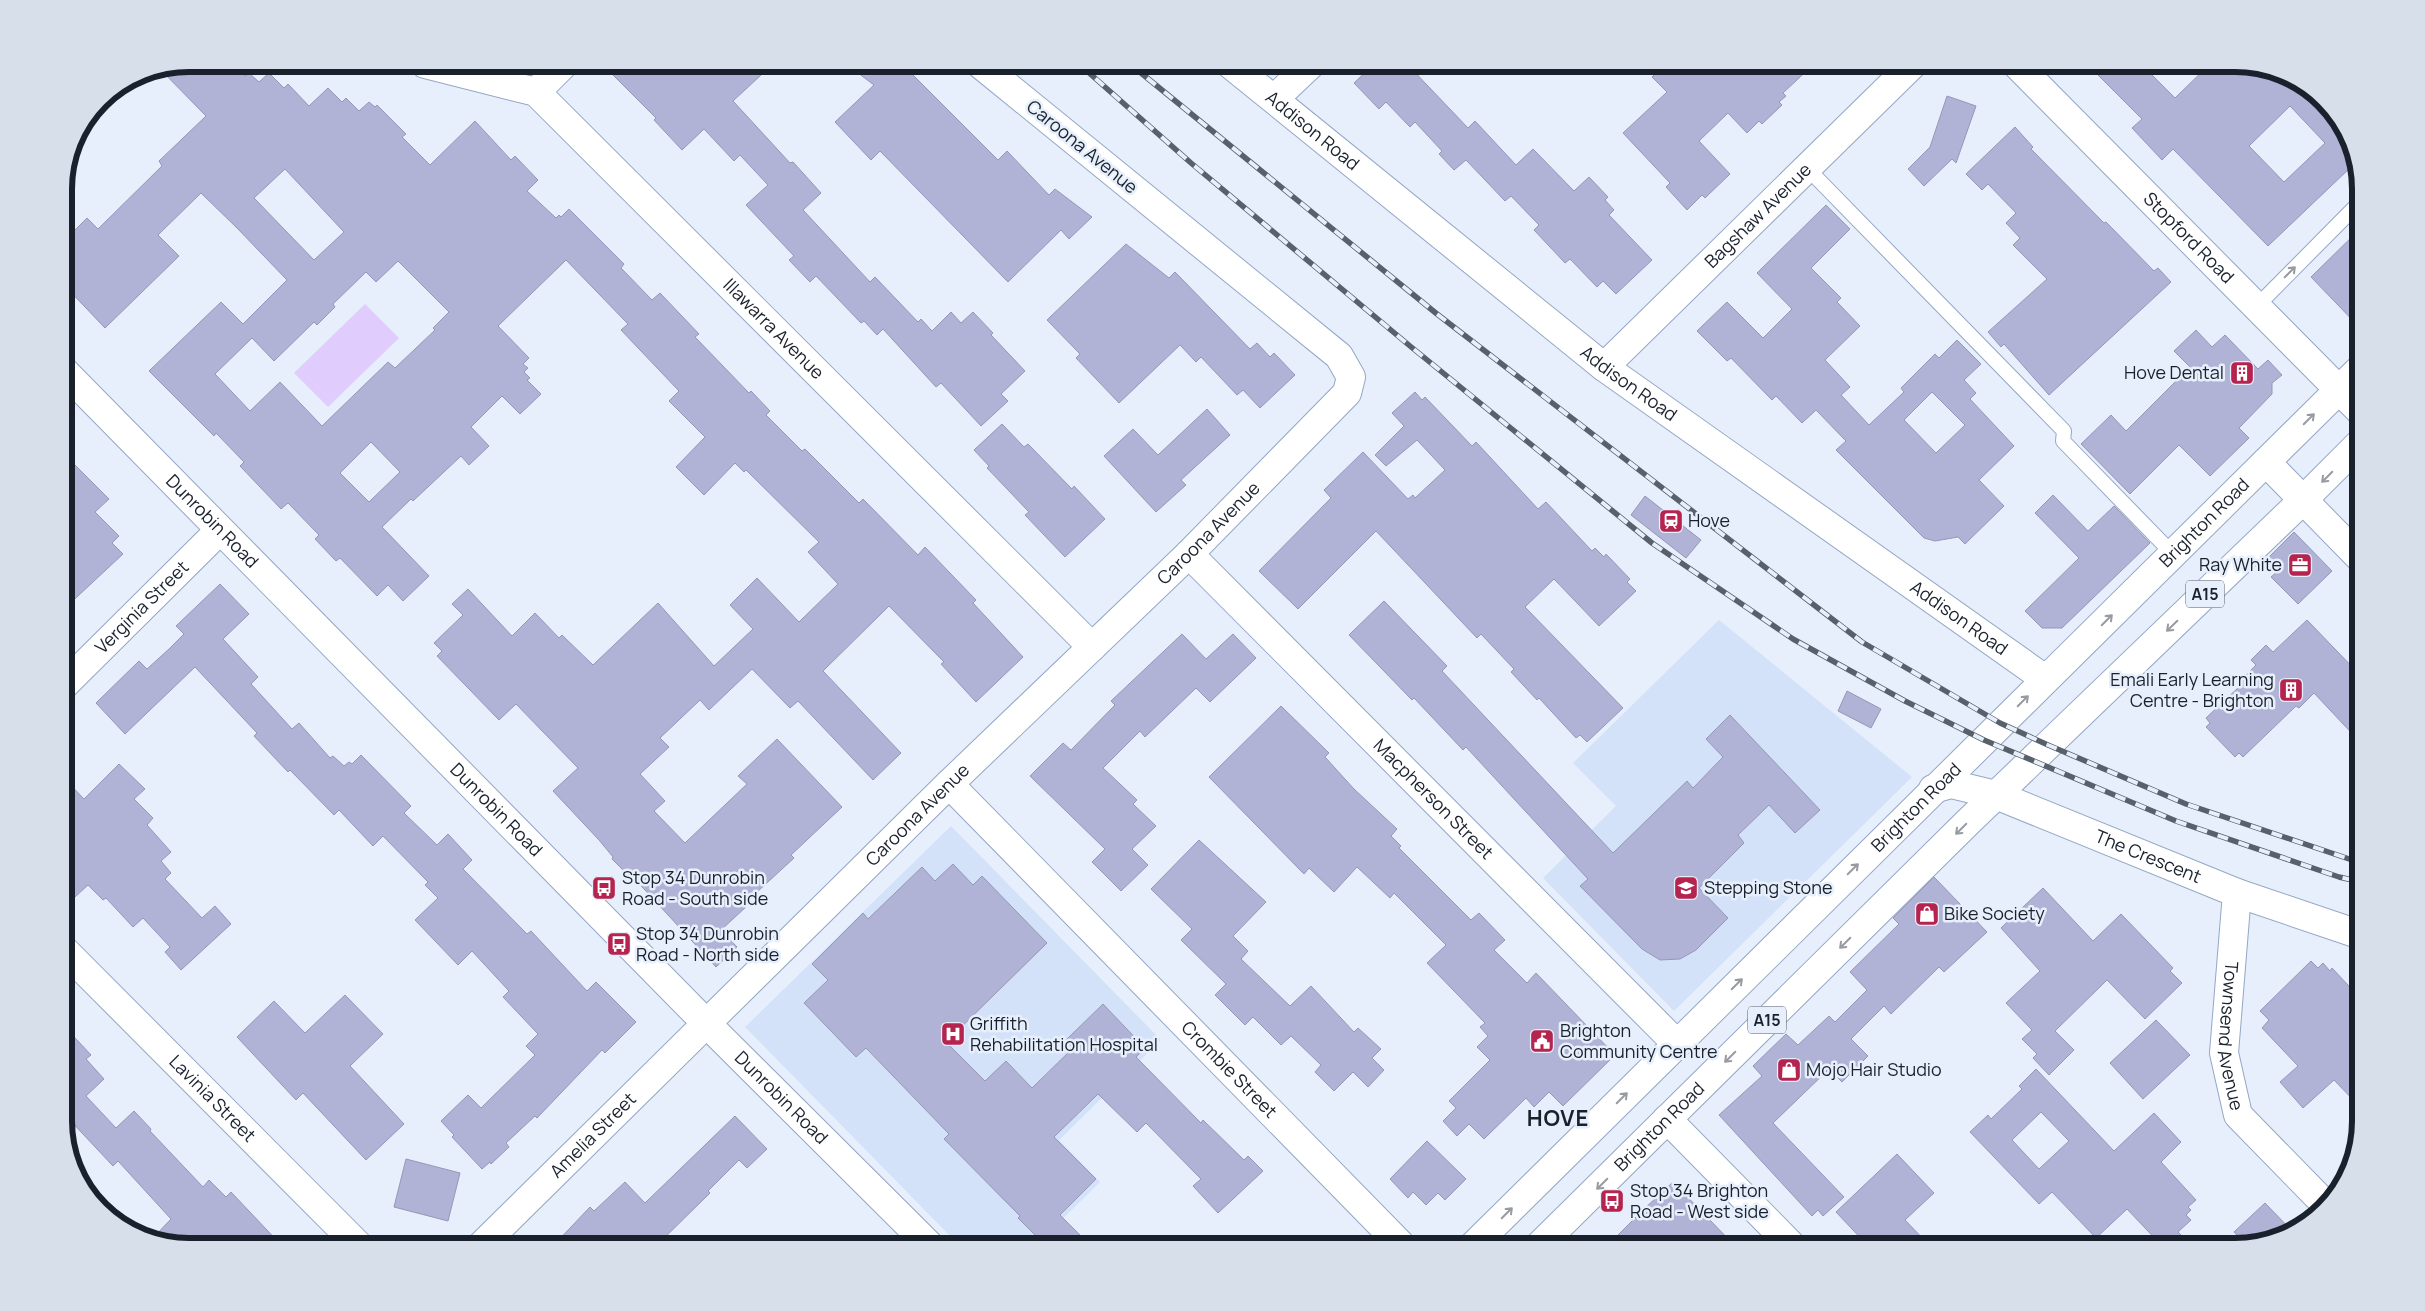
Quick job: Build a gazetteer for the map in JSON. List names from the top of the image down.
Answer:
{
  "streets": {
    "street": [
      "Addison Road",
      "Caroona Avenue",
      "Bagshaw Avenue",
      "Stopford Road",
      "Illawarra Avenue",
      "Dunrobin Road",
      "Brighton Road",
      "A15",
      "Verginia Street",
      "Macpherson Street",
      "The Crescent",
      "Townsend Avenue",
      "Crombie Street",
      "Lavinia Street",
      "Amelia Street"
    ]
  },
  "crossings": [
    ["Addison Road", "Bagshaw Avenue"],
    ["Addison Road", "Brighton Road"],
    ["Caroona Avenue", "Illawarra Avenue"],
    ["Caroona Avenue", "Dunrobin Road"],
    ["Caroona Avenue", "Macpherson Street"],
    ["Caroona Avenue", "Crombie Street"],
    ["Caroona Avenue", "Amelia Street"],
    ["Stopford Road", "Brighton Road"],
    ["Dunrobin Road", "Verginia Street"],
    ["Dunrobin Road", "Amelia Street"],
    ["Brighton Road", "Macpherson Street"],
    ["Brighton Road", "The Crescent"],
    ["The Crescent", "Townsend Avenue"]
  ],
  "districts": ["HOVE"],
  "places": {
    "building": ["Hove Dental", "Emali Early Learning Centre - Brighton"],
    "station": ["Hove"],
    "office": ["Ray White"],
    "bus stop": ["Stop 34 Dunrobin Road - South side", "Stop 34 Dunrobin Road - North side", "Stop 34 Brighton Road - West side"],
    "school or university": ["Stepping Stone"],
    "shop": ["Bike Society", "Mojo Hair Studio"],
    "hospital": ["Griffith Rehabilitation Hospital"],
    "public building": ["Brighton Community Centre"]
  }
}
